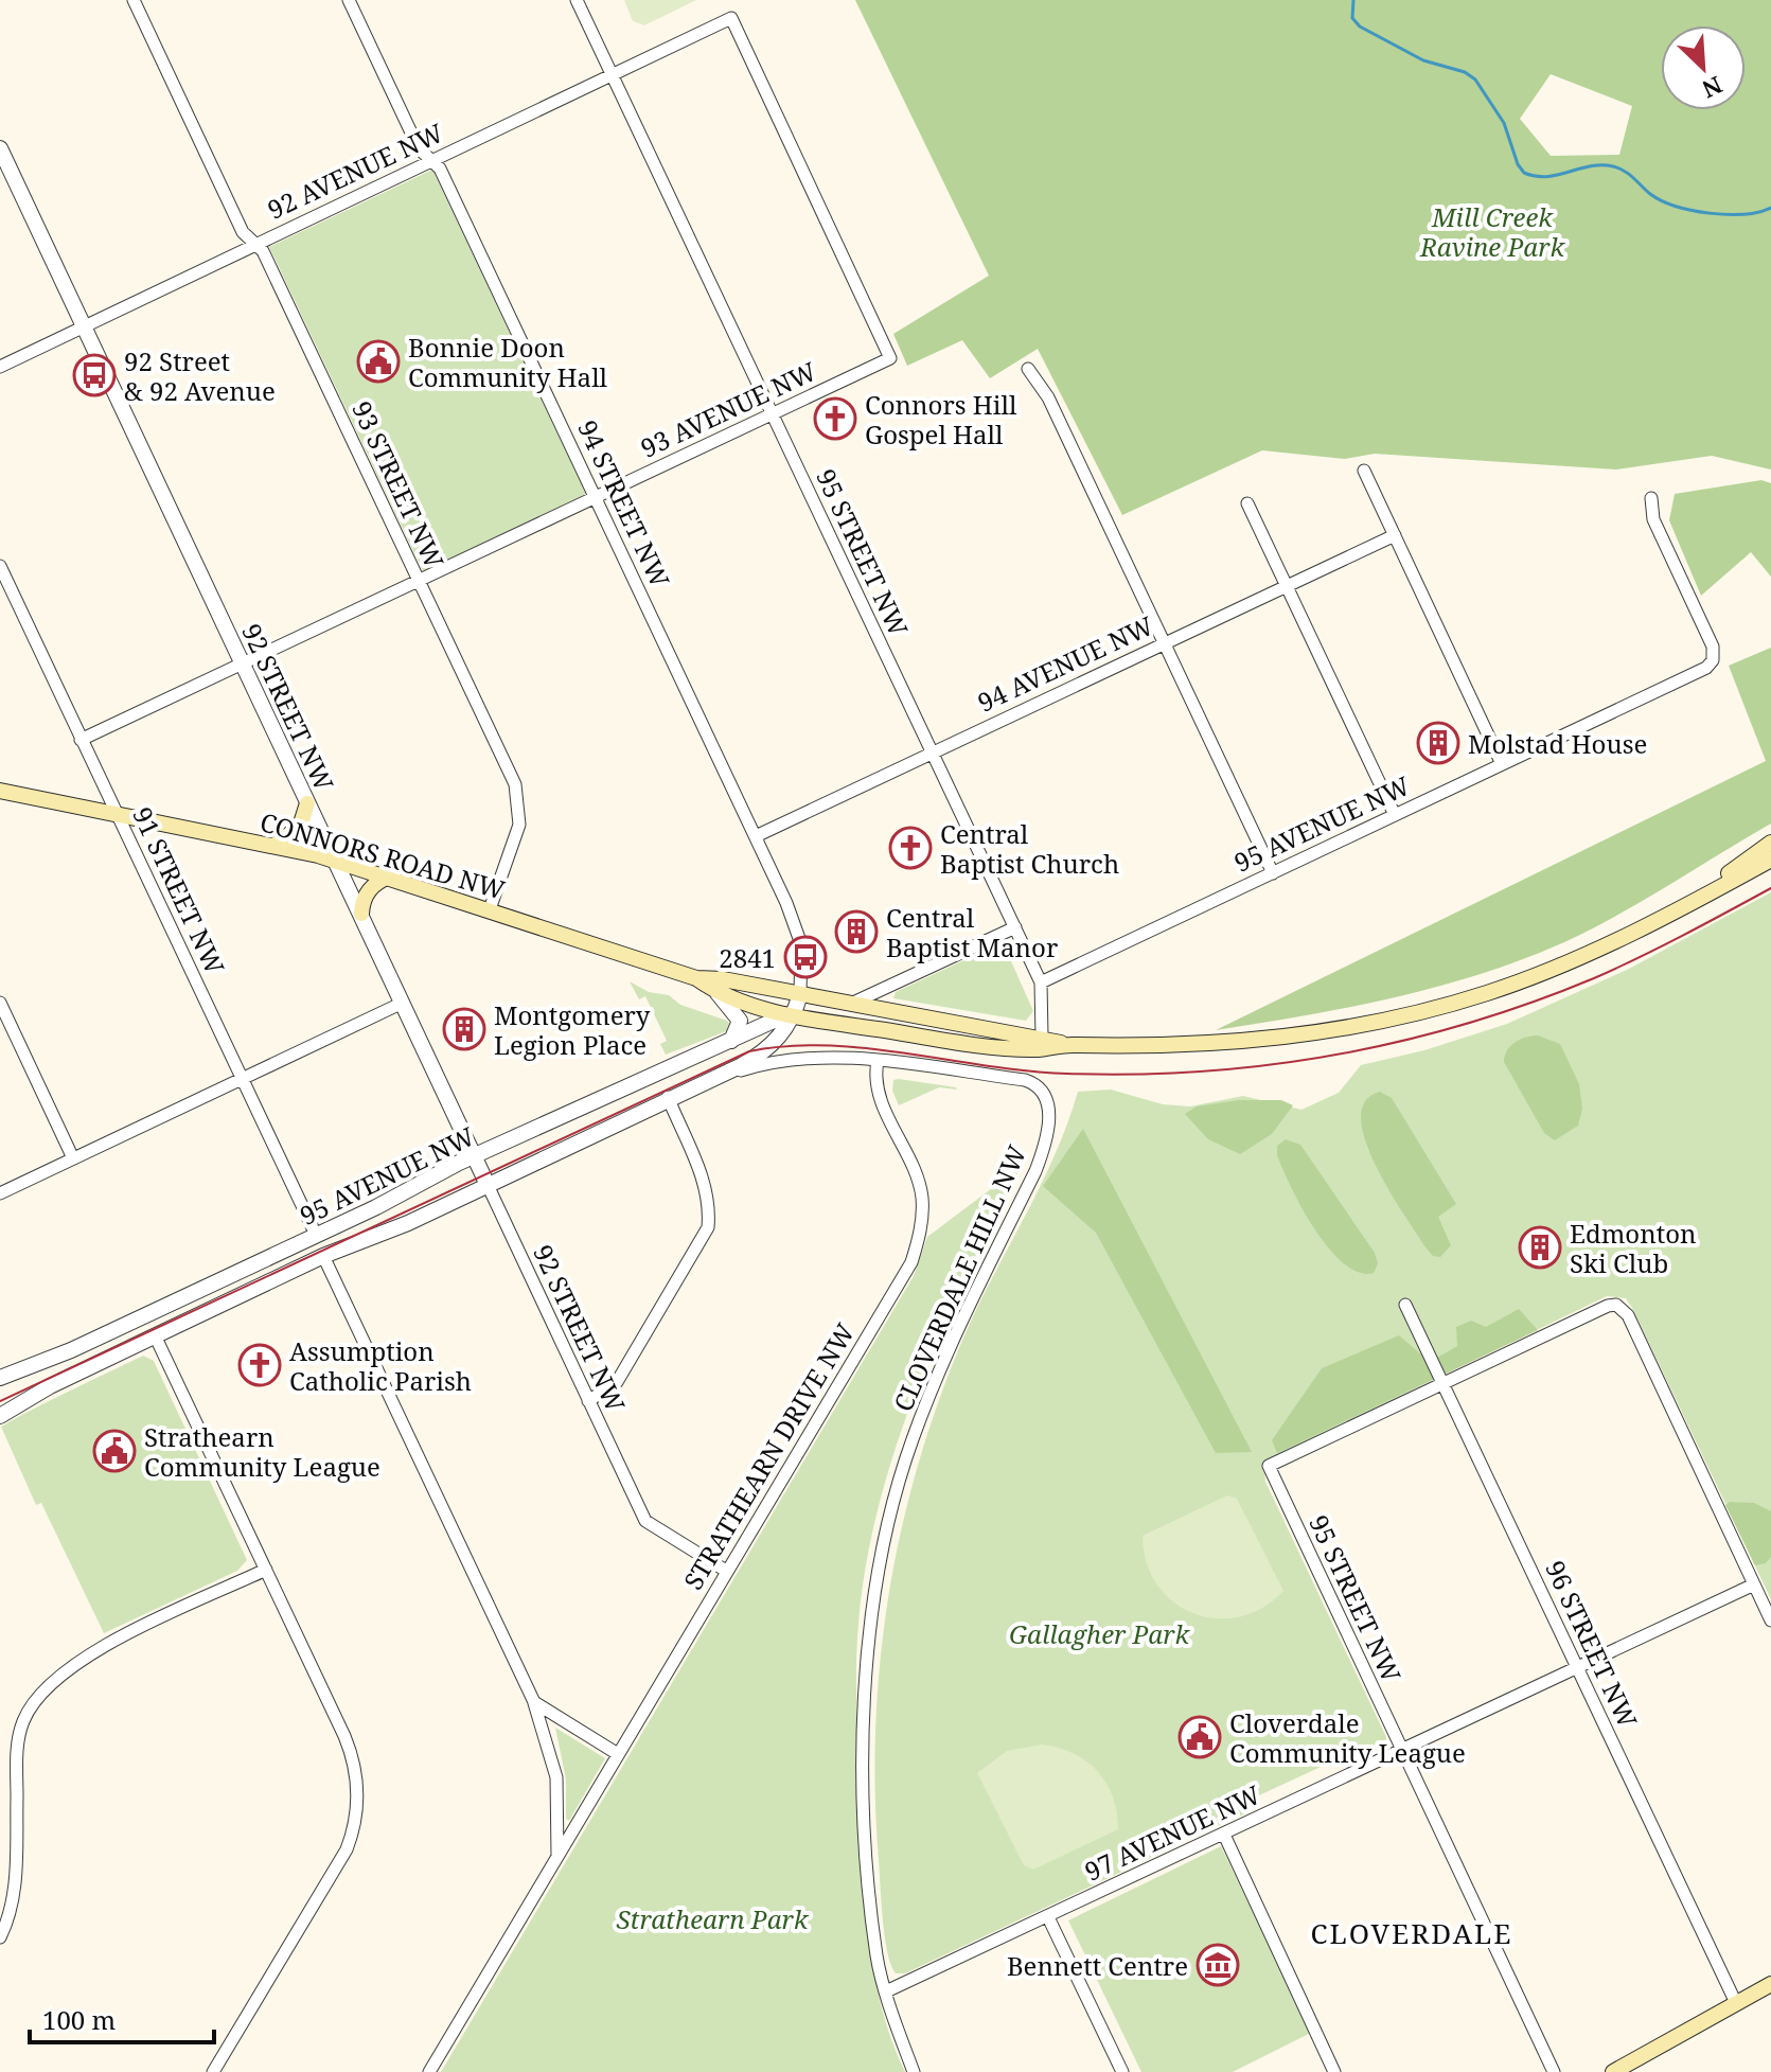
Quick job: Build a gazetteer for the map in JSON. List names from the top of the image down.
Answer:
{
  "streets": {
    "main road": ["CONNORS ROAD NW"],
    "street": [
      "92 AVENUE NW",
      "93 AVENUE NW",
      "93 STREET NW",
      "94 STREET NW",
      "95 STREET NW",
      "94 AVENUE NW",
      "92 STREET NW",
      "95 AVENUE NW",
      "91 STREET NW",
      "CLOVERDALE HILL NW",
      "STRATHEARN DRIVE NW",
      "96 STREET NW",
      "97 AVENUE NW"
    ]
  },
  "crossings": [
    ["92 AVENUE NW", "93 AVENUE NW"],
    ["92 AVENUE NW", "93 STREET NW"],
    ["92 AVENUE NW", "94 STREET NW"],
    ["92 AVENUE NW", "95 STREET NW"],
    ["92 AVENUE NW", "92 STREET NW"],
    ["93 AVENUE NW", "93 STREET NW"],
    ["93 AVENUE NW", "94 STREET NW"],
    ["93 AVENUE NW", "95 STREET NW"],
    ["93 AVENUE NW", "92 STREET NW"],
    ["93 AVENUE NW", "91 STREET NW"],
    ["93 STREET NW", "CONNORS ROAD NW"],
    ["94 STREET NW", "94 AVENUE NW"],
    ["94 STREET NW", "95 AVENUE NW"],
    ["94 STREET NW", "CONNORS ROAD NW"],
    ["95 STREET NW", "94 AVENUE NW"],
    ["95 STREET NW", "95 AVENUE NW"],
    ["95 STREET NW", "CONNORS ROAD NW"],
    ["95 STREET NW", "96 STREET NW"],
    ["95 STREET NW", "97 AVENUE NW"],
    ["92 STREET NW", "95 AVENUE NW"],
    ["92 STREET NW", "CONNORS ROAD NW"],
    ["92 STREET NW", "STRATHEARN DRIVE NW"],
    ["95 AVENUE NW", "CONNORS ROAD NW"],
    ["95 AVENUE NW", "91 STREET NW"],
    ["95 AVENUE NW", "CLOVERDALE HILL NW"],
    ["95 AVENUE NW", "STRATHEARN DRIVE NW"],
    ["CONNORS ROAD NW", "91 STREET NW"],
    ["CLOVERDALE HILL NW", "97 AVENUE NW"],
    ["96 STREET NW", "97 AVENUE NW"]
  ],
  "districts": ["CLOVERDALE"],
  "parks": ["Mill Creek Ravine Park", "Gallagher Park", "Strathearn Park"],
  "places": {
    "public building": ["Bonnie Doon Community Hall", "Strathearn Community League", "Cloverdale Community League"],
    "bus stop": ["92 Street & 92 Avenue", "2841"],
    "church": ["Connors Hill Gospel Hall", "Central Baptist Church", "Assumption Catholic Parish"],
    "building": [
      "Molstad House",
      "Central Baptist Manor",
      "Montgomery Legion Place",
      "Edmonton Ski Club"
    ],
    "museum": ["Bennett Centre"]
  },
  "scale_bar": "100 m",
  "north": "bottom right"
}
